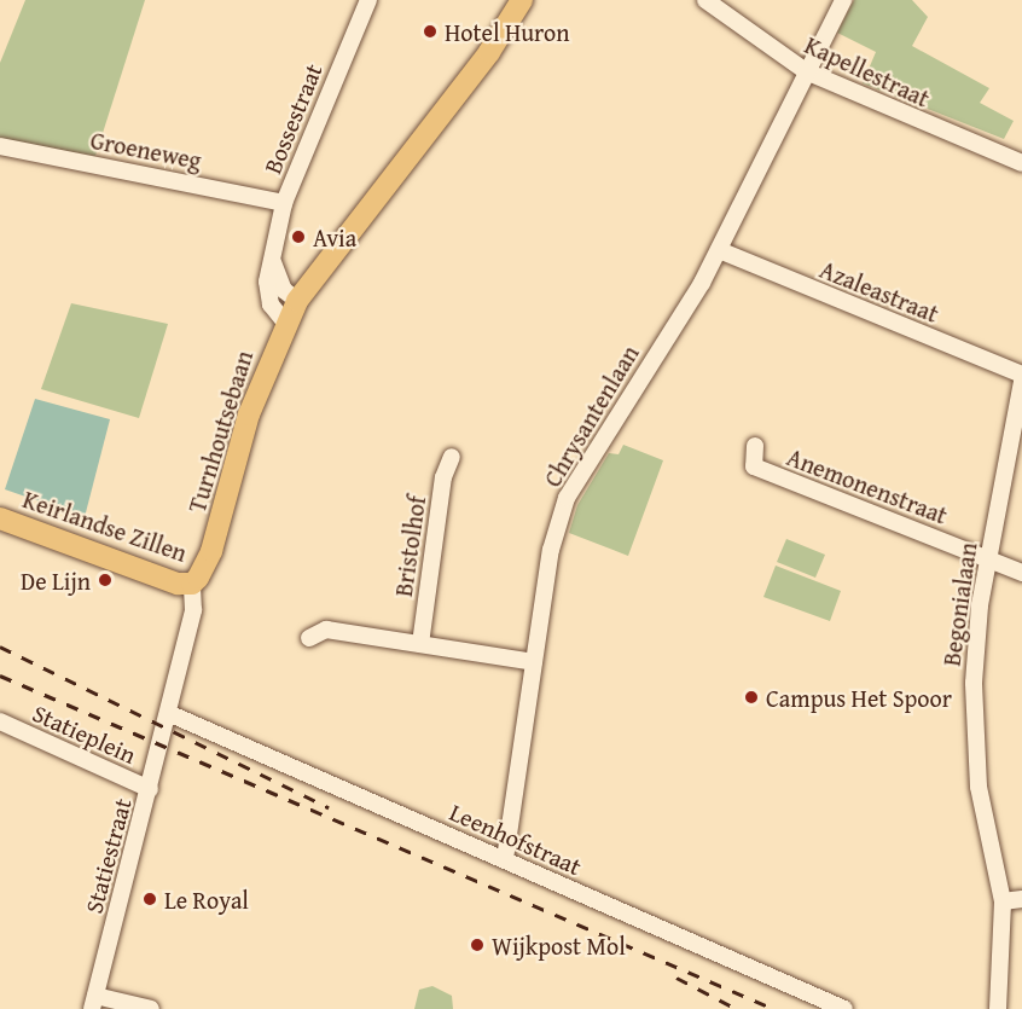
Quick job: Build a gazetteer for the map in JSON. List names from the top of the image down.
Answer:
{
  "streets": {
    "main road": ["Turnhoutsebaan", "Keirlandse Zillen"],
    "street": [
      "Kapellestraat",
      "Bossestraat",
      "Groeneweg",
      "Azaleastraat",
      "Chrysantenlaan",
      "Anemonenstraat",
      "Bristolhof",
      "Begonialaan",
      "Statieplein",
      "Leenhofstraat",
      "Statiestraat"
    ]
  },
  "crossings": [
    ["Kapellestraat", "Chrysantenlaan"],
    ["Bossestraat", "Groeneweg"],
    ["Bossestraat", "Turnhoutsebaan"],
    ["Azaleastraat", "Chrysantenlaan"],
    ["Azaleastraat", "Begonialaan"],
    ["Chrysantenlaan", "Leenhofstraat"],
    ["Turnhoutsebaan", "Keirlandse Zillen"],
    ["Turnhoutsebaan", "Leenhofstraat"],
    ["Turnhoutsebaan", "Statiestraat"],
    ["Anemonenstraat", "Begonialaan"],
    ["Statieplein", "Statiestraat"],
    ["Leenhofstraat", "Statiestraat"]
  ],
  "places": [
    "Hotel Huron",
    "Avia",
    "De Lijn",
    "Campus Het Spoor",
    "Le Royal",
    "Wijkpost Mol"
  ]
}
